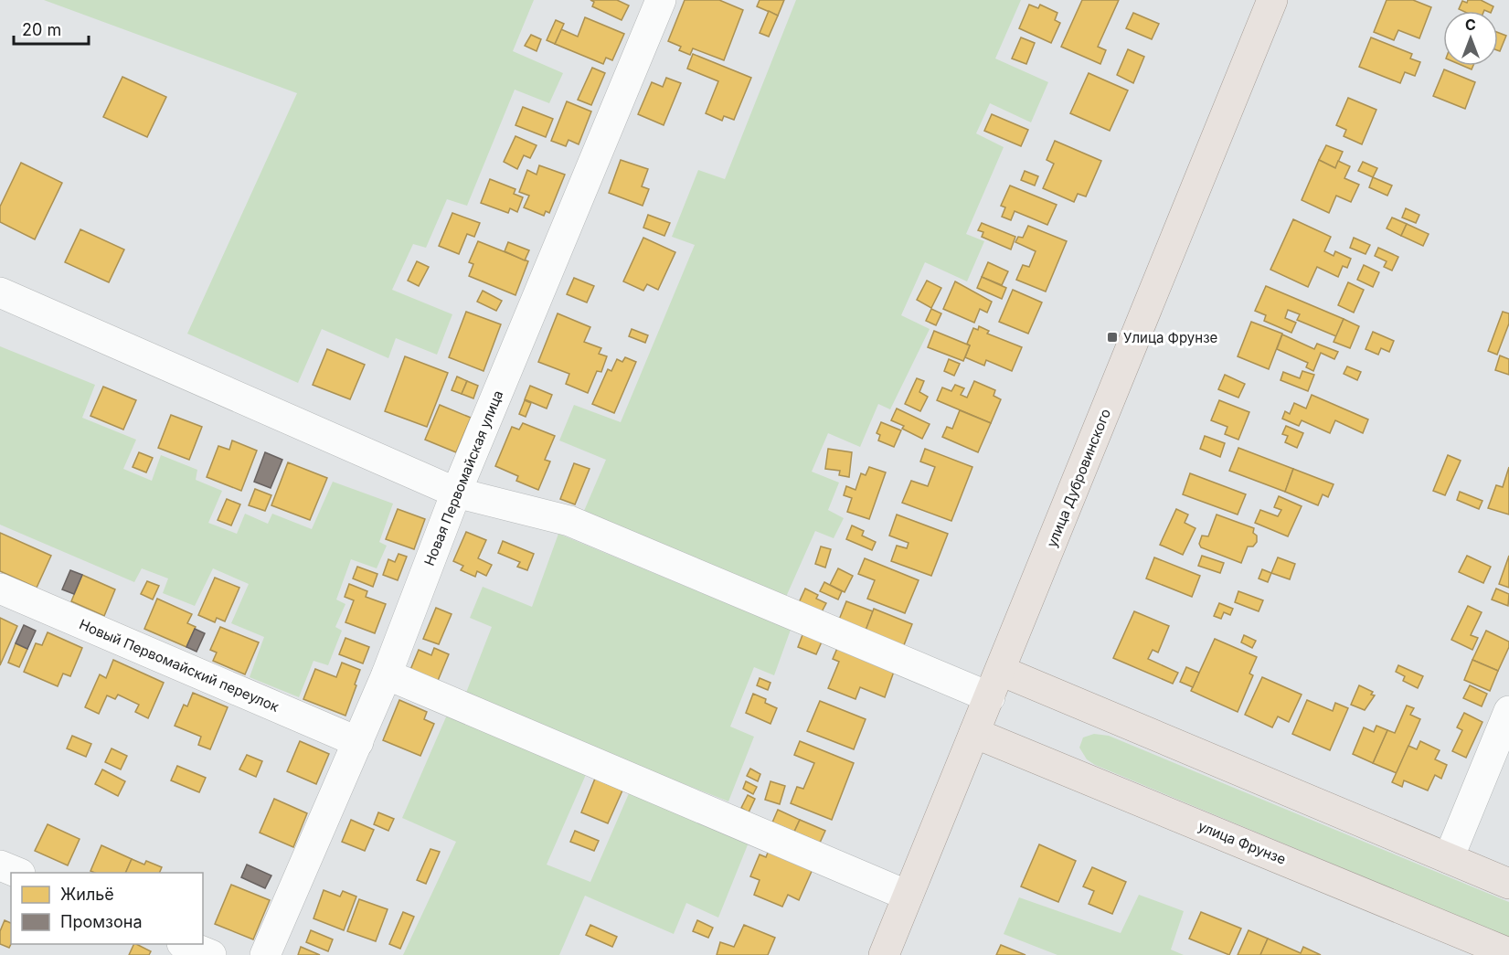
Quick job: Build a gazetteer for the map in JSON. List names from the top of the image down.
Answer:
{
  "streets": {
    "main road": ["улица Дубровинского", "улица Фрунзе"],
    "street": ["Новая Первомайская улица", "Новый Первомайский переулок"]
  },
  "crossings": [
    ["Новая Первомайская улица", "Новый Первомайский переулок"],
    ["улица Дубровинского", "улица Фрунзе"]
  ],
  "places": {
    "transit": ["Улица Фрунзе"]
  },
  "legend": ["Жильё", "Промзона"],
  "scale_bar": "20 m",
  "north": "top"
}
